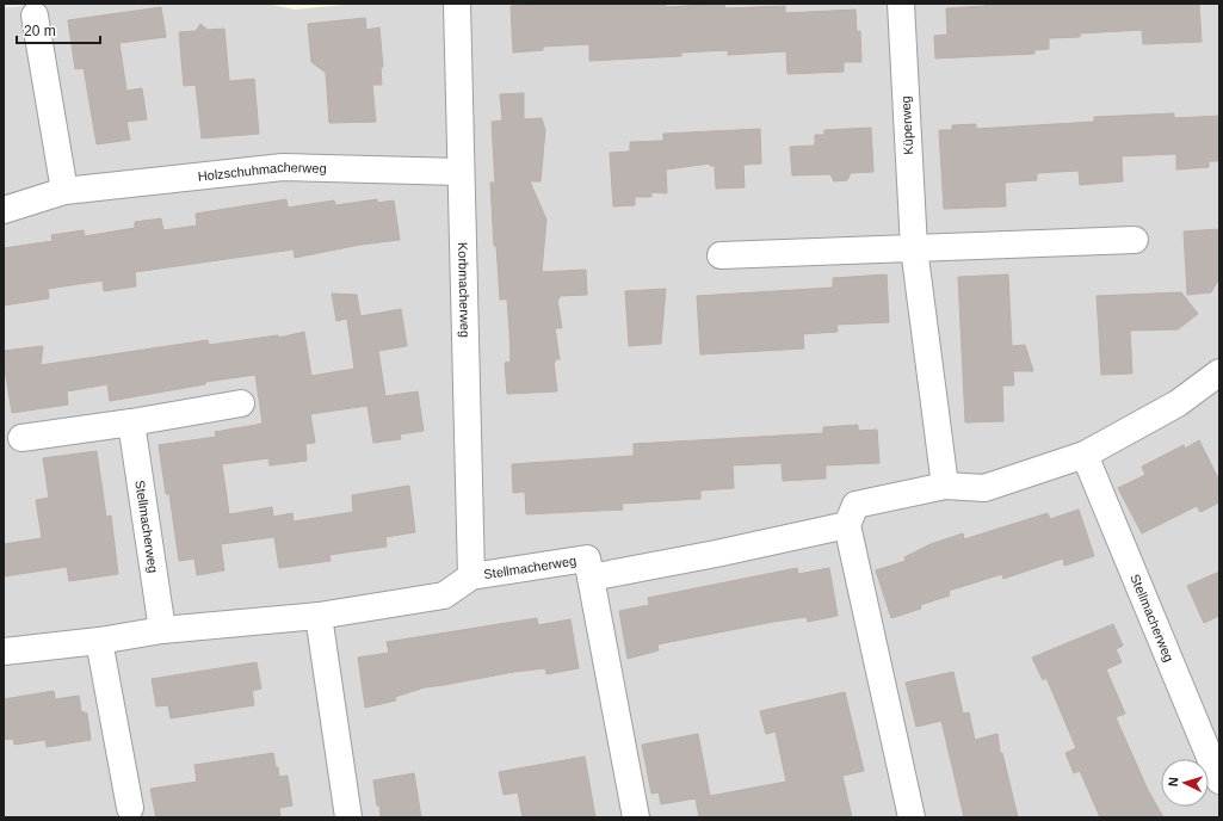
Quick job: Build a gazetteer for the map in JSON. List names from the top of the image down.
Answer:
{
  "streets": {
    "street": [
      "Küperweg",
      "Holzschuhmacherweg",
      "Korbmacherweg",
      "Stellmacherweg"
    ]
  },
  "crossings": [
    ["Holzschuhmacherweg", "Korbmacherweg"],
    ["Korbmacherweg", "Stellmacherweg"]
  ],
  "scale_bar": "20 m",
  "north": "left"
}
